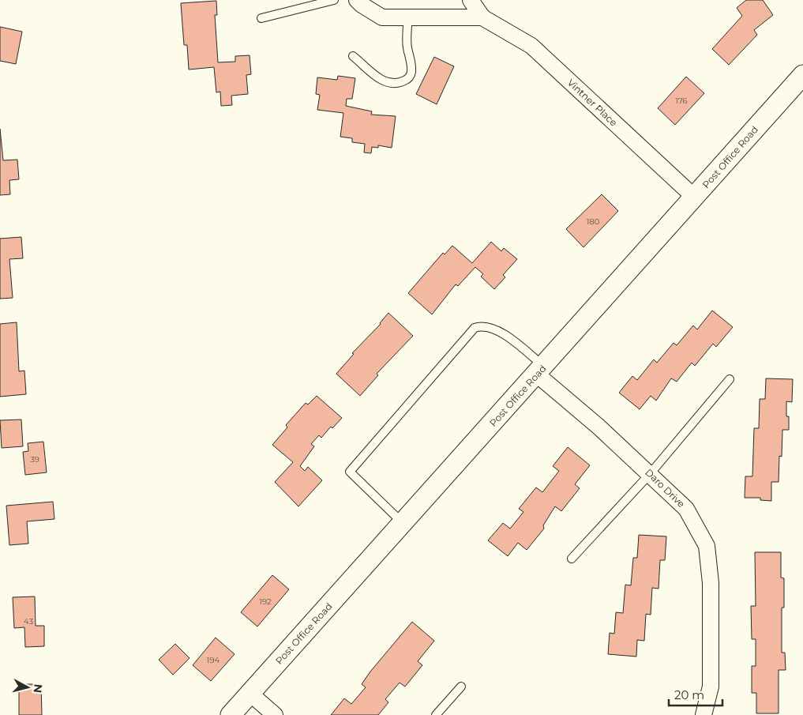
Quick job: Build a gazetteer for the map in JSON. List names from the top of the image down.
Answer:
{
  "streets": {
    "street": ["Vintner Place", "Post Office Road", "Daro Drive"]
  },
  "crossings": [
    ["Vintner Place", "Post Office Road"],
    ["Post Office Road", "Daro Drive"]
  ],
  "house_numbers": [
    "176",
    "180",
    "39",
    "192",
    "43",
    "194"
  ],
  "scale_bar": "20 m",
  "north": "right"
}
